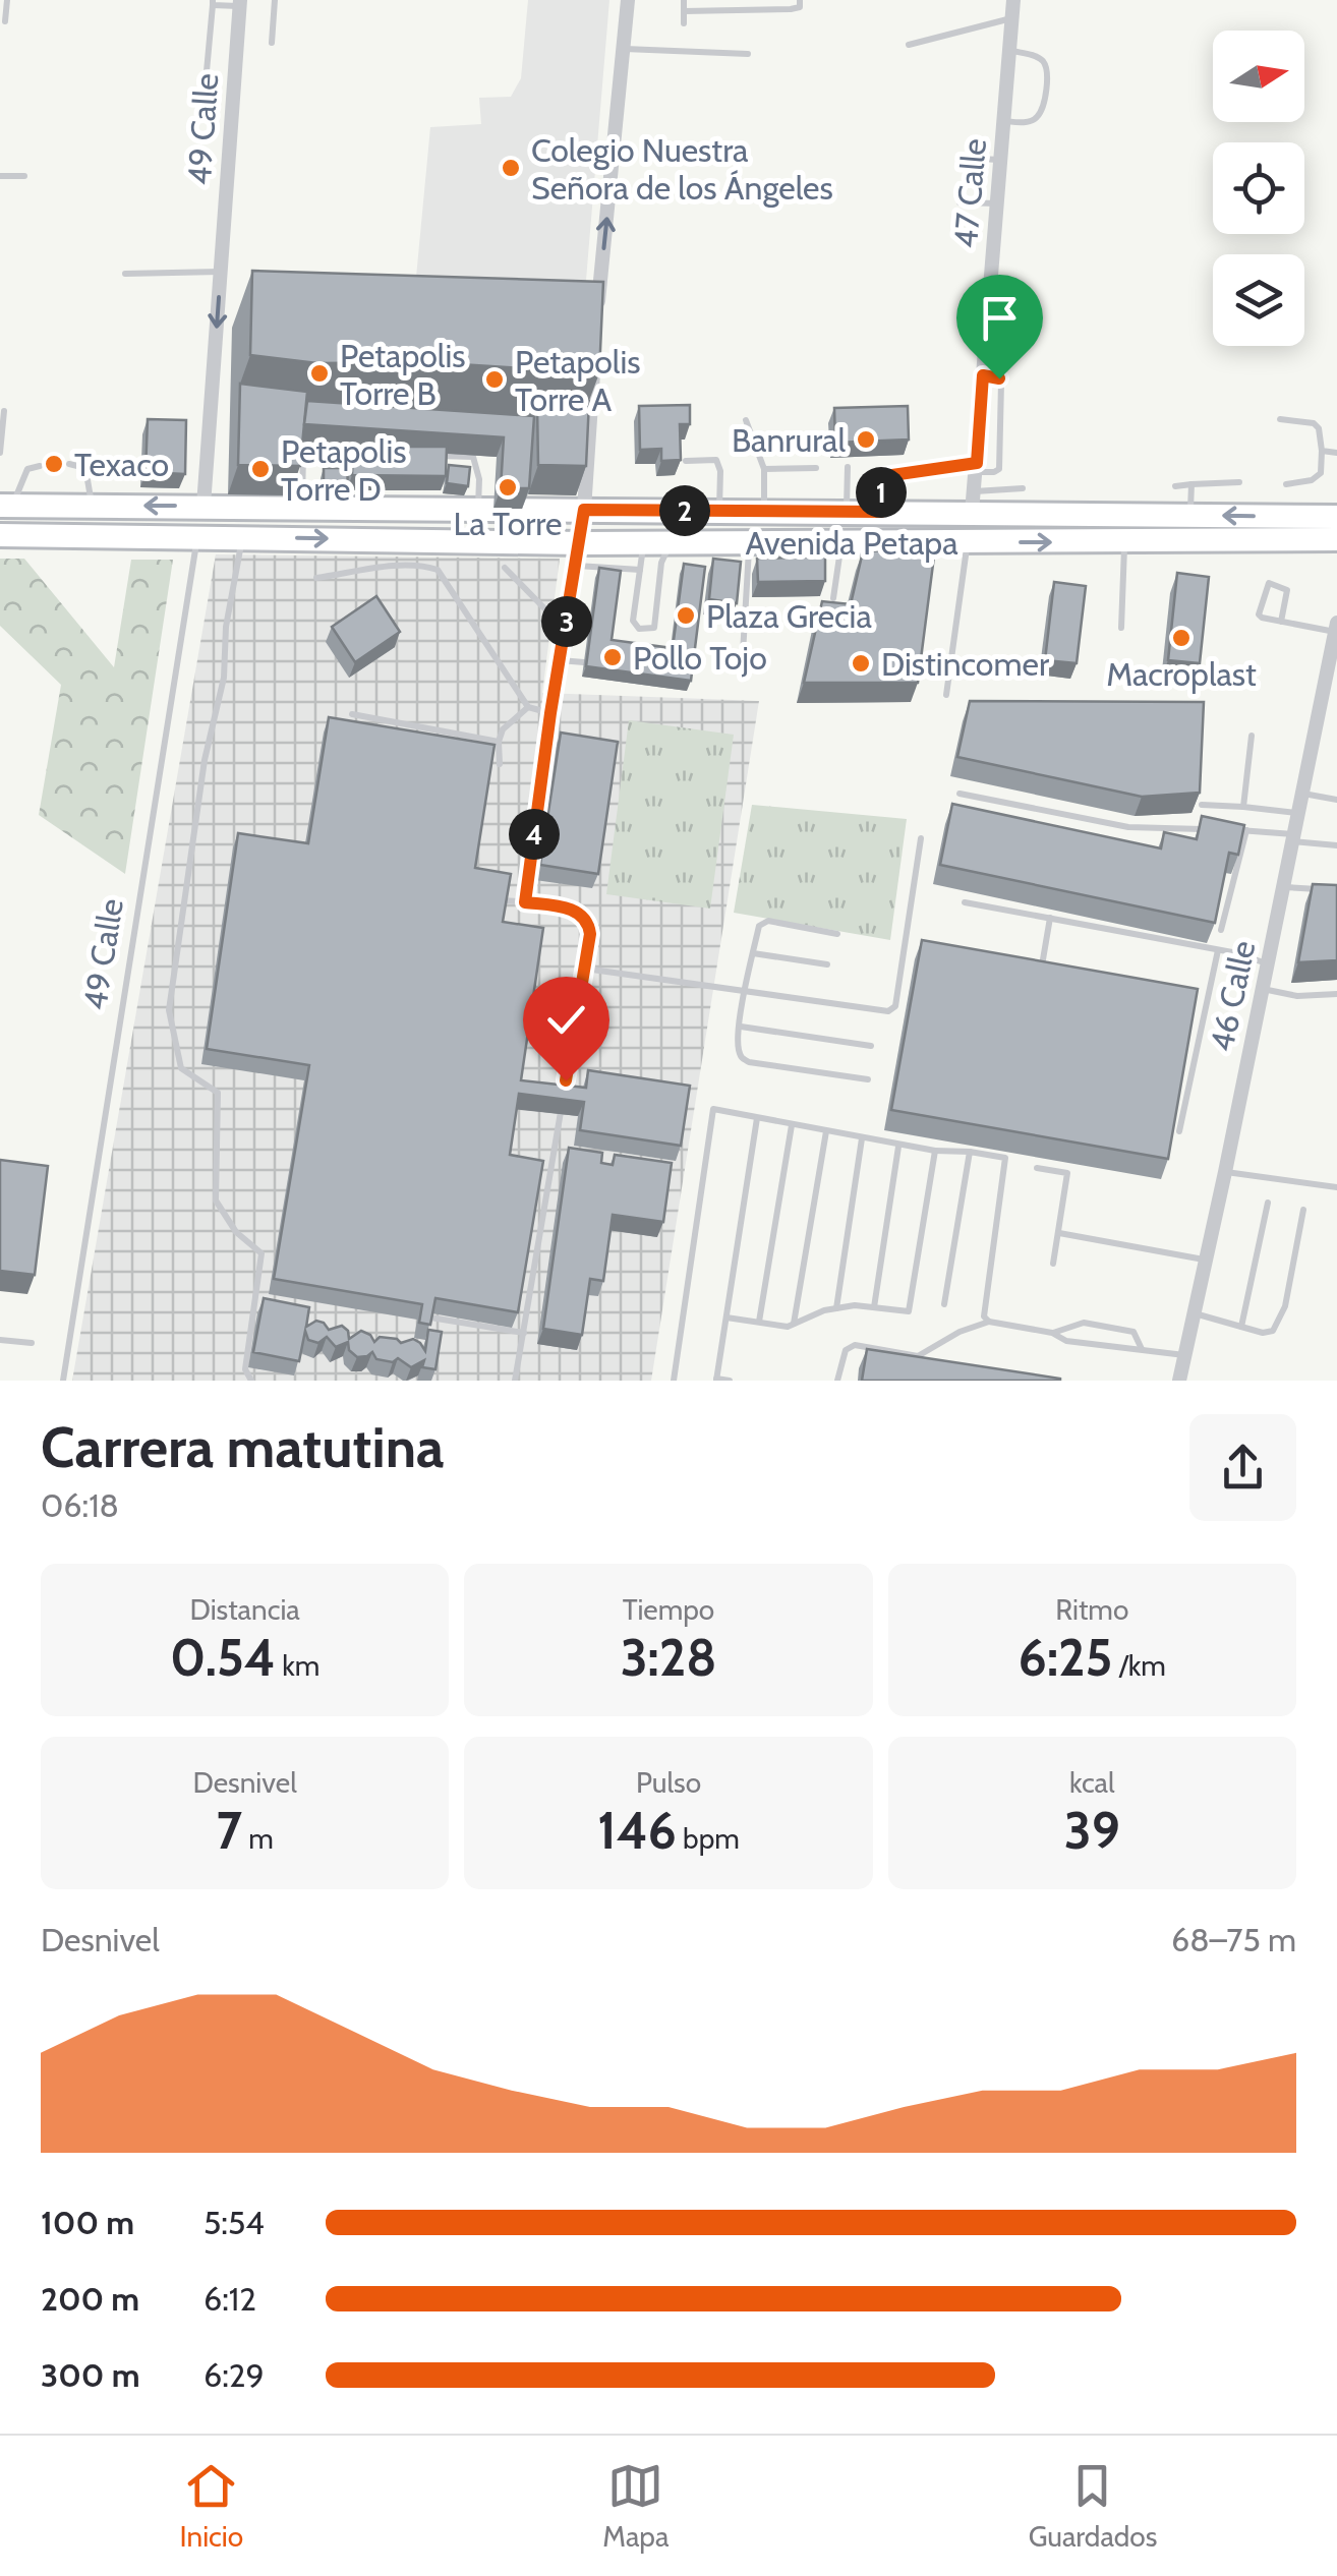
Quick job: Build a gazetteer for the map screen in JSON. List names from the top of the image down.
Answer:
{
  "streets": {
    "main road": ["Avenida Petapa"],
    "street": ["49 Calle", "47 Calle", "46 Calle"]
  },
  "crossings": [
    ["49 Calle", "Avenida Petapa"],
    ["47 Calle", "Avenida Petapa"]
  ],
  "places": [
    "Colegio Nuestra Señora de los Ángeles",
    "Petapolis Torre B",
    "Petapolis Torre A",
    "Banrural",
    "Texaco",
    "Petapolis Torre D",
    "La Torre",
    "Plaza Grecia",
    "Macroplast",
    "Pollo Tojo",
    "Distincomer"
  ],
  "north": "right",
  "page": {
    "pins": [
      "1",
      "2",
      "3",
      "4"
    ],
    "heading": ["Carrera matutina", "06:18"],
    "stats": [
      ["Distancia", "0.54 km"],
      ["Tiempo", "3:28"],
      ["Ritmo", "6:25 /km"],
      ["Desnivel", "7 m"],
      ["Pulso", "146 bpm"],
      ["kcal", "39"]
    ],
    "chart": ["Desnivel", "68–75 m"],
    "list": [
      {
        "name": "100 m",
        "note": "5:54"
      },
      {
        "name": "200 m",
        "note": "6:12"
      },
      {
        "name": "300 m",
        "note": "6:29"
      }
    ],
    "tabs": ["Inicio", "Mapa", "Guardados"]
  }
}
